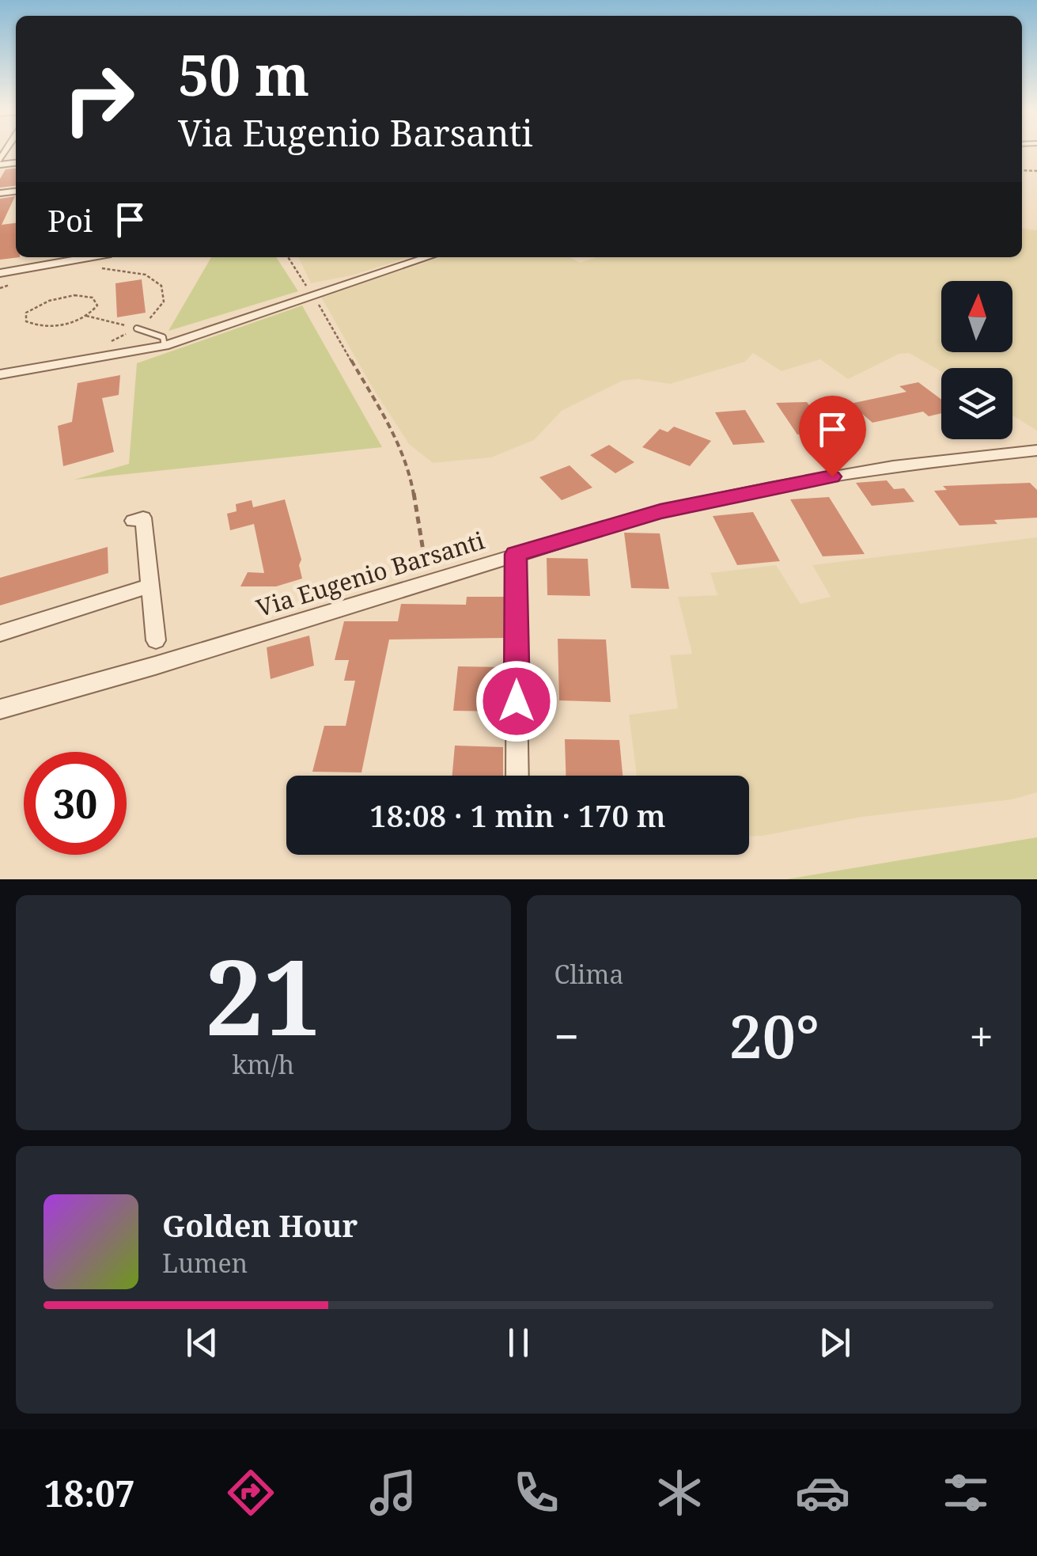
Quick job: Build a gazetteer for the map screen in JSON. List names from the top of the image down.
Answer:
{
  "streets": {
    "street": ["Via Eugenio Barsanti"]
  },
  "north": "top",
  "page": {
    "turn": ["50 m", "Via Eugenio Barsanti"],
    "then": "Poi",
    "limit": "30",
    "trip": "18:08 · 1 min · 170 m",
    "tile": [
      ["21", "km/h"],
      "Clima"
    ],
    "heat": ["−", "20°", "+"],
    "song": ["Golden Hour", "Lumen"],
    "tabs": "18:07"
  }
}
